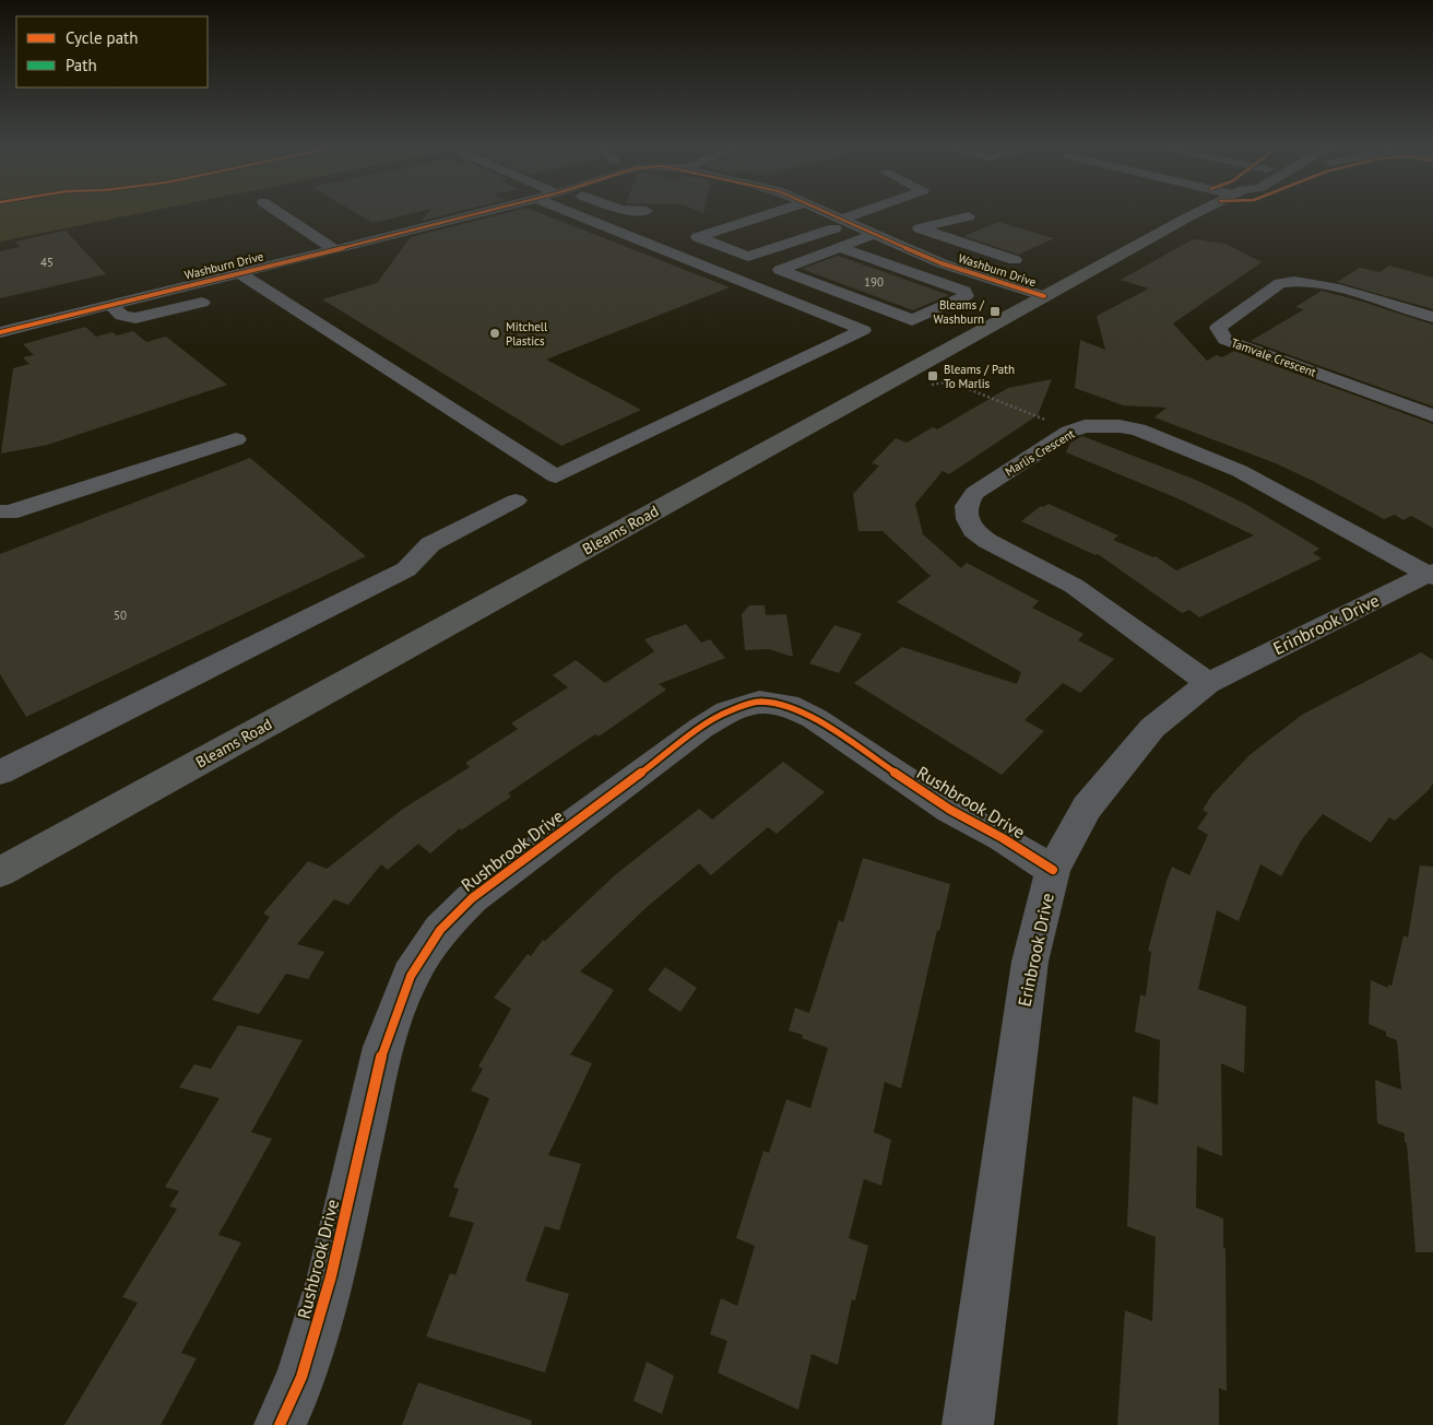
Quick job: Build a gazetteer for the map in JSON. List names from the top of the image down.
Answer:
{
  "streets": {
    "main road": ["Bleams Road"],
    "street": [
      "Washburn Drive",
      "Tamvale Crescent",
      "Marlis Crescent",
      "Erinbrook Drive",
      "Rushbrook Drive"
    ]
  },
  "crossings": [
    ["Washburn Drive", "Bleams Road"],
    ["Marlis Crescent", "Erinbrook Drive"],
    ["Erinbrook Drive", "Rushbrook Drive"]
  ],
  "places": {
    "transit": ["Bleams / Washburn", "Bleams / Path To Marlis"],
    "other": ["Mitchell Plastics"]
  },
  "house_numbers": ["45", "190", "50"],
  "legend": ["Cycle path", "Path"]
}
